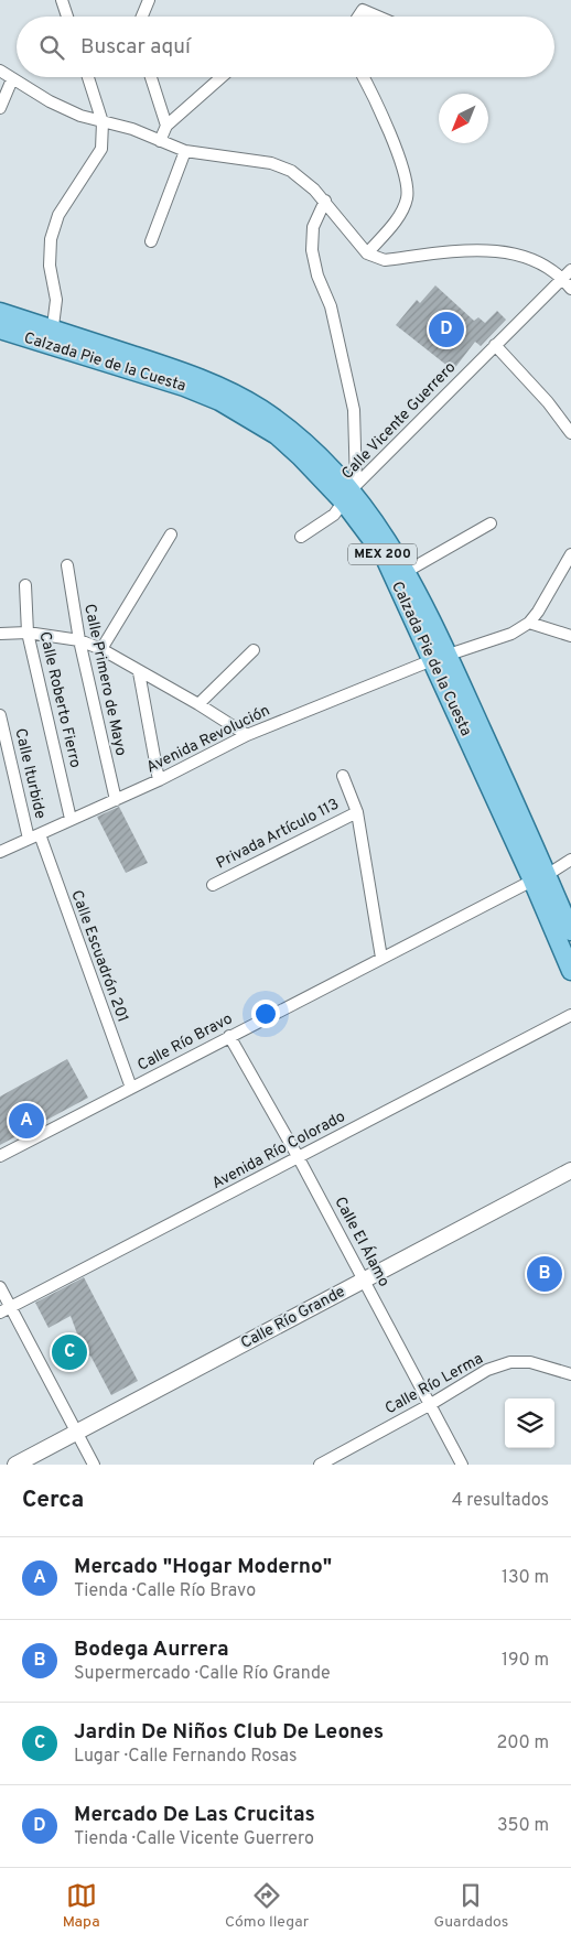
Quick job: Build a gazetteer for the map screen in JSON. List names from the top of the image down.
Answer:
{
  "streets": {
    "main road": ["Calzada Pie de la Cuesta", "MEX 200"],
    "street": [
      "Calle Vicente Guerrero",
      "Calle Primero de Mayo",
      "Calle Roberto Fierro",
      "Avenida Revolución",
      "Calle Iturbide",
      "Privada Artículo 113",
      "Calle Escuadrón 201",
      "Calle Río Bravo",
      "Avenida Río Colorado",
      "Calle El Álamo",
      "Calle Río Grande",
      "Calle Río Lerma"
    ]
  },
  "crossings": [
    ["Calzada Pie de la Cuesta", "Calle Vicente Guerrero"],
    ["Calzada Pie de la Cuesta", "Avenida Revolución"],
    ["Calzada Pie de la Cuesta", "Calle Río Bravo"],
    ["Calle Primero de Mayo", "Avenida Revolución"],
    ["Calle Roberto Fierro", "Avenida Revolución"],
    ["Avenida Revolución", "Calle Iturbide"],
    ["Avenida Revolución", "Calle Escuadrón 201"],
    ["Calle Iturbide", "Calle Escuadrón 201"],
    ["Calle Escuadrón 201", "Calle Río Bravo"],
    ["Calle Río Bravo", "Calle El Álamo"],
    ["Avenida Río Colorado", "Calle El Álamo"],
    ["Calle El Álamo", "Calle Río Grande"],
    ["Calle El Álamo", "Calle Río Lerma"]
  ],
  "north": "bottom left",
  "page": {
    "search": "Buscar aquí",
    "pins": [
      "D",
      "A",
      "B",
      "C"
    ],
    "heading": ["Cerca", "4 resultados"],
    "list": [
      {
        "mark": "A",
        "name": "Mercado \"Hogar Moderno\"",
        "note": "Tienda · Calle Río Bravo",
        "value": "130 m"
      },
      {
        "mark": "B",
        "name": "Bodega Aurrera",
        "note": "Supermercado · Calle Río Grande",
        "value": "190 m"
      },
      {
        "mark": "C",
        "name": "Jardin De Niños Club De Leones",
        "note": "Lugar · Calle Fernando Rosas",
        "value": "200 m"
      },
      {
        "mark": "D",
        "name": "Mercado De Las Crucitas",
        "note": "Tienda · Calle Vicente Guerrero",
        "value": "350 m"
      }
    ],
    "nav": ["Mapa", "Cómo llegar", "Guardados"]
  }
}
